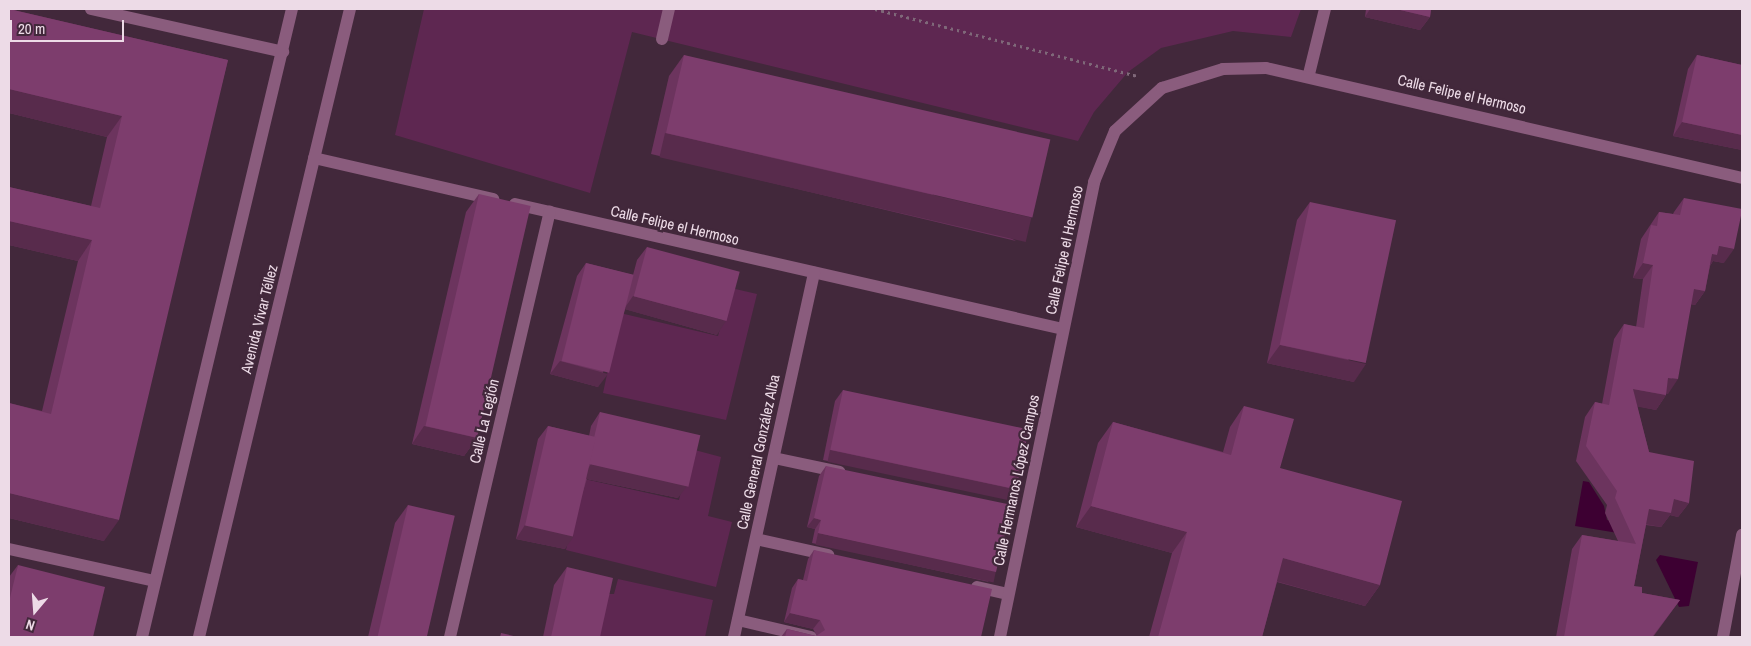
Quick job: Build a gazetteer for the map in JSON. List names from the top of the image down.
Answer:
{
  "streets": {
    "street": [
      "Calle Felipe el Hermoso",
      "Avenida Vivar Téllez",
      "Calle La Legión",
      "Calle General González Alba",
      "Calle Hermanos López Campos"
    ]
  },
  "crossings": [
    ["Calle Felipe el Hermoso", "Avenida Vivar Téllez"],
    ["Calle Felipe el Hermoso", "Calle La Legión"],
    ["Calle Felipe el Hermoso", "Calle General González Alba"],
    ["Calle Felipe el Hermoso", "Calle Hermanos López Campos"]
  ],
  "scale_bar": "20 m",
  "north": "bottom"
}
